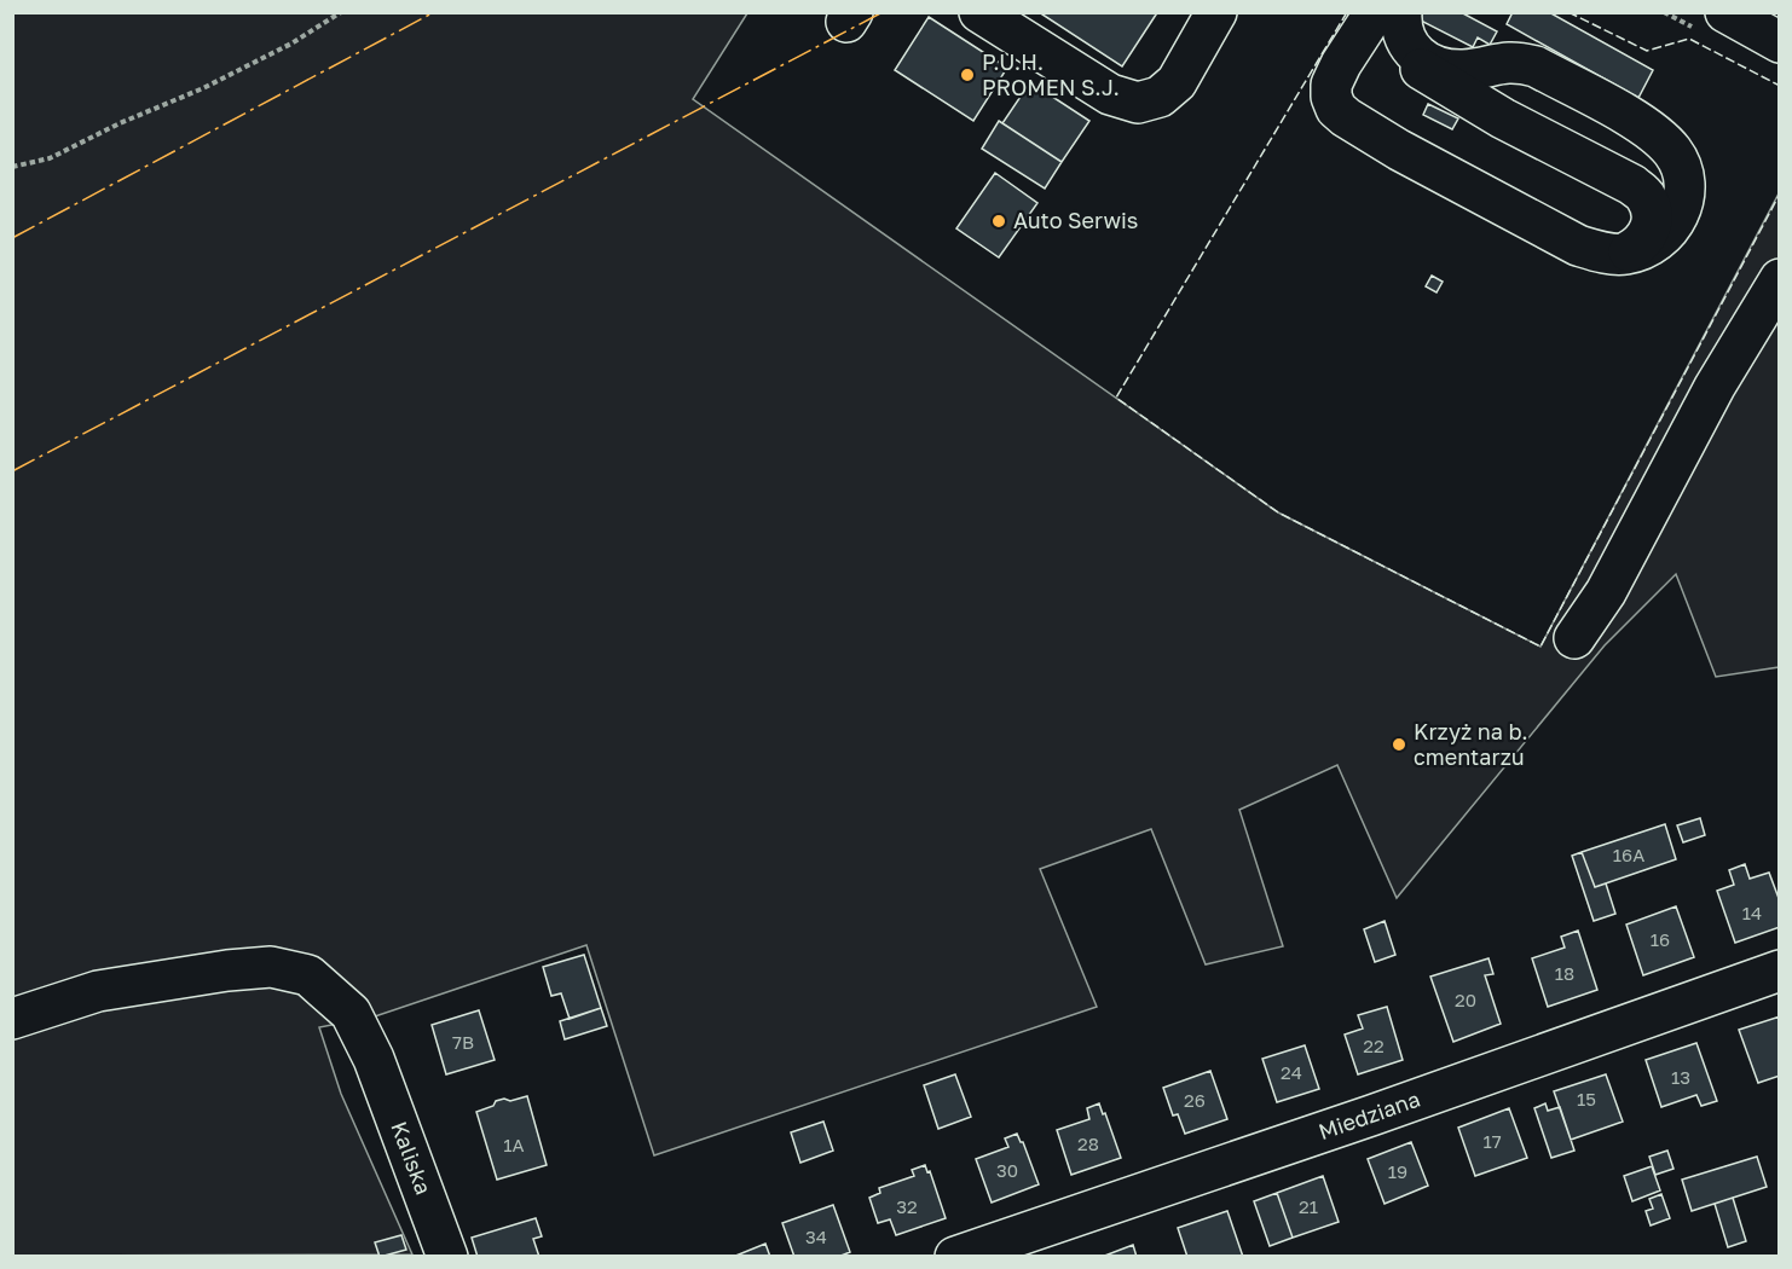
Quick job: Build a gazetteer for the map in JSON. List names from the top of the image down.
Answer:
{
  "streets": {
    "street": ["Miedziana", "Kaliska"]
  },
  "places": ["P.U.H. PROMEN S.J.", "Auto Serwis", "Krzyż na b. cmentarzu"],
  "house_numbers": [
    "16A",
    "14",
    "16",
    "18",
    "20",
    "7B",
    "22",
    "24",
    "13",
    "15",
    "26",
    "17",
    "28",
    "1A",
    "30",
    "19",
    "32",
    "21",
    "34"
  ]
}
